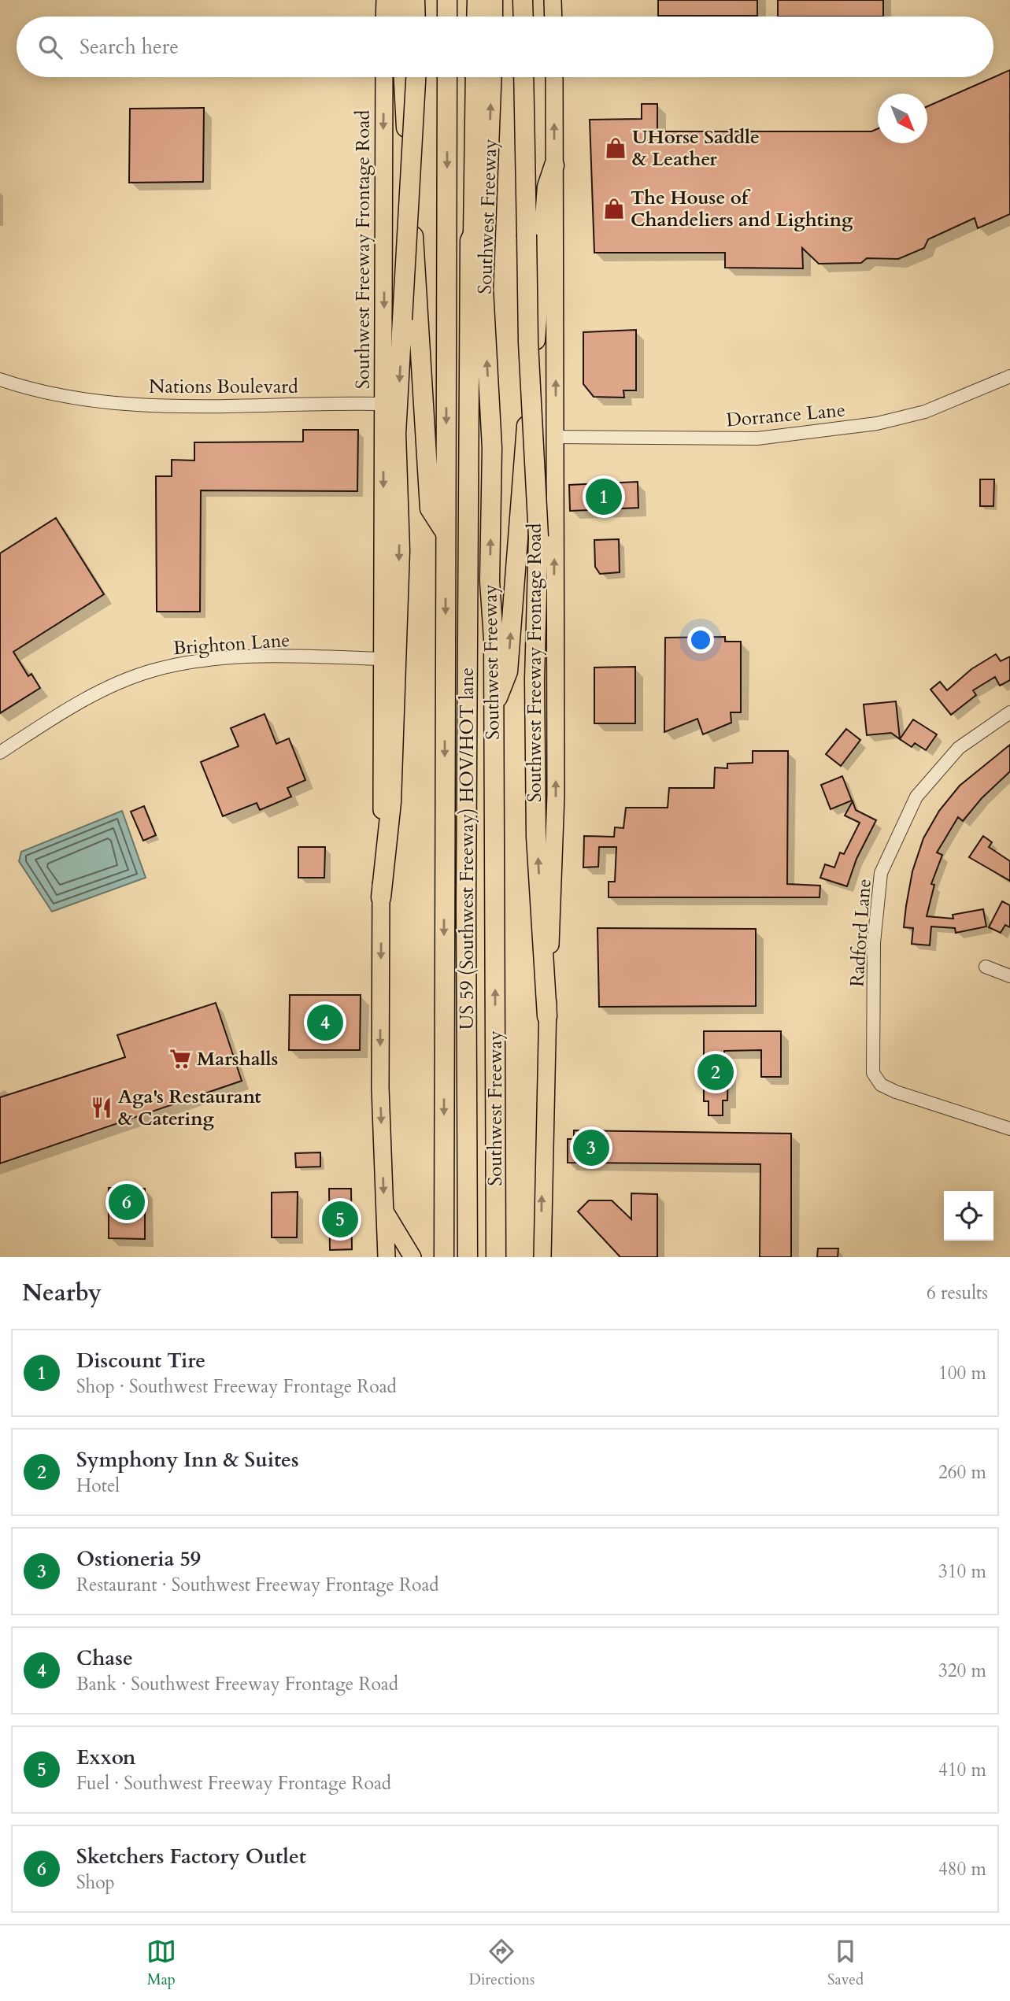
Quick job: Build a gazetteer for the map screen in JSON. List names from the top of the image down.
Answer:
{
  "streets": {
    "highway": ["Southwest Freeway", "US 59 (Southwest Freeway) HOV/HOT lane"],
    "main road": ["Southwest Freeway Frontage Road"],
    "street": [
      "Nations Boulevard",
      "Dorrance Lane",
      "Brighton Lane",
      "Radford Lane"
    ]
  },
  "crossings": [
    ["Southwest Freeway", "US 59 (Southwest Freeway) HOV/HOT lane"],
    ["Southwest Freeway Frontage Road", "Nations Boulevard"],
    ["Southwest Freeway Frontage Road", "Dorrance Lane"],
    ["Southwest Freeway Frontage Road", "Brighton Lane"]
  ],
  "places": {
    "shop": ["UHorse Saddle & Leather", "The House of Chandeliers and Lighting"],
    "supermarket": ["Marshalls"],
    "restaurant": ["Aga's Restaurant & Catering"]
  },
  "north": "bottom right",
  "page": {
    "search": "Search here",
    "pins": [
      "1",
      "4",
      "2",
      "3",
      "6",
      "5"
    ],
    "heading": ["Nearby", "6 results"],
    "list": [
      {
        "mark": "1",
        "name": "Discount Tire",
        "note": "Shop · Southwest Freeway Frontage Road",
        "value": "100 m"
      },
      {
        "mark": "2",
        "name": "Symphony Inn & Suites",
        "note": "Hotel",
        "value": "260 m"
      },
      {
        "mark": "3",
        "name": "Ostioneria 59",
        "note": "Restaurant · Southwest Freeway Frontage Road",
        "value": "310 m"
      },
      {
        "mark": "4",
        "name": "Chase",
        "note": "Bank · Southwest Freeway Frontage Road",
        "value": "320 m"
      },
      {
        "mark": "5",
        "name": "Exxon",
        "note": "Fuel · Southwest Freeway Frontage Road",
        "value": "410 m"
      },
      {
        "mark": "6",
        "name": "Sketchers Factory Outlet",
        "note": "Shop",
        "value": "480 m"
      }
    ],
    "nav": ["Map", "Directions", "Saved"]
  }
}
